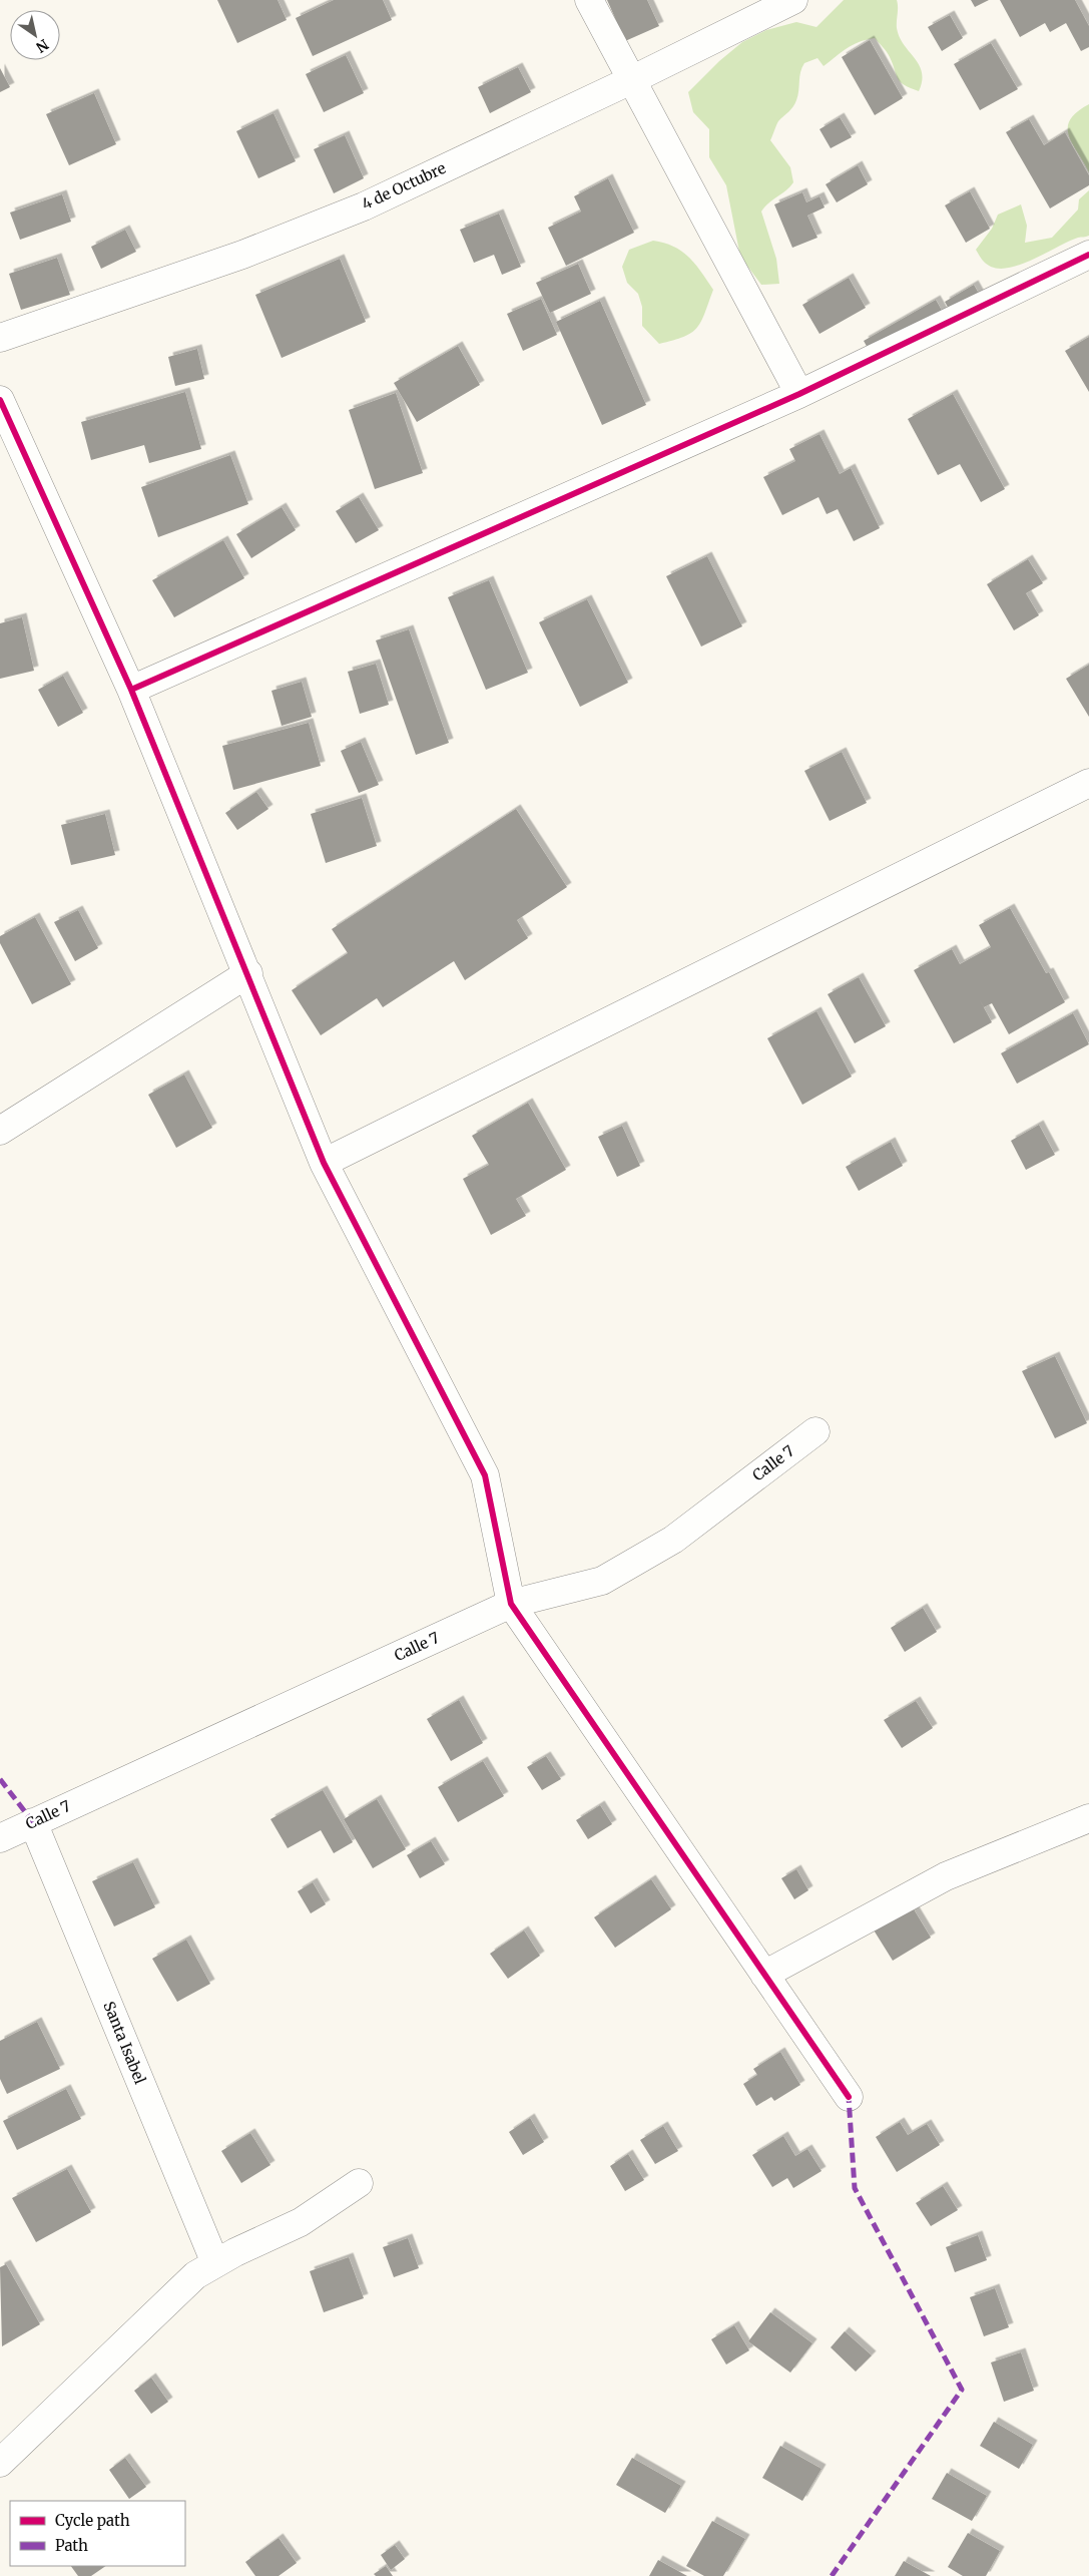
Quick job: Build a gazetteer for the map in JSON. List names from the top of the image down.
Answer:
{
  "streets": {
    "street": ["4 de Octubre", "Calle 7", "Santa Isabel"]
  },
  "crossings": [
    ["Calle 7", "Santa Isabel"]
  ],
  "legend": ["Cycle path", "Path"],
  "north": "bottom right"
}
